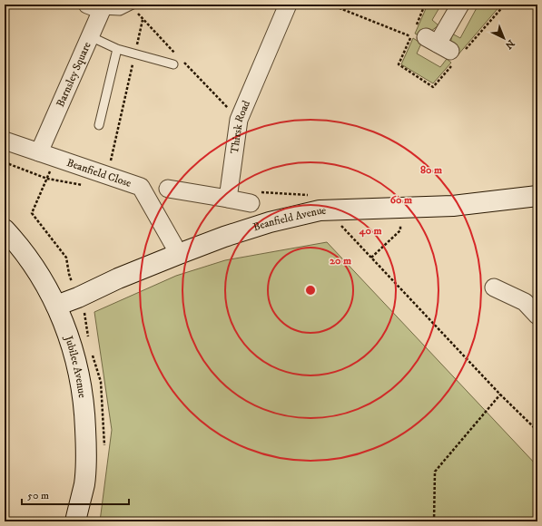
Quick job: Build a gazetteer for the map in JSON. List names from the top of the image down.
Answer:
{
  "streets": {
    "street": [
      "Barnsley Square",
      "Thirsk Road",
      "Beanfield Close",
      "Beanfield Avenue",
      "Jubilee Avenue"
    ]
  },
  "crossings": [
    ["Barnsley Square", "Beanfield Close"],
    ["Beanfield Close", "Beanfield Avenue"],
    ["Beanfield Avenue", "Jubilee Avenue"]
  ],
  "scale_bar": "50 m",
  "north": "bottom right",
  "rings": [
    "80 m",
    "60 m",
    "40 m",
    "20 m"
  ]
}
